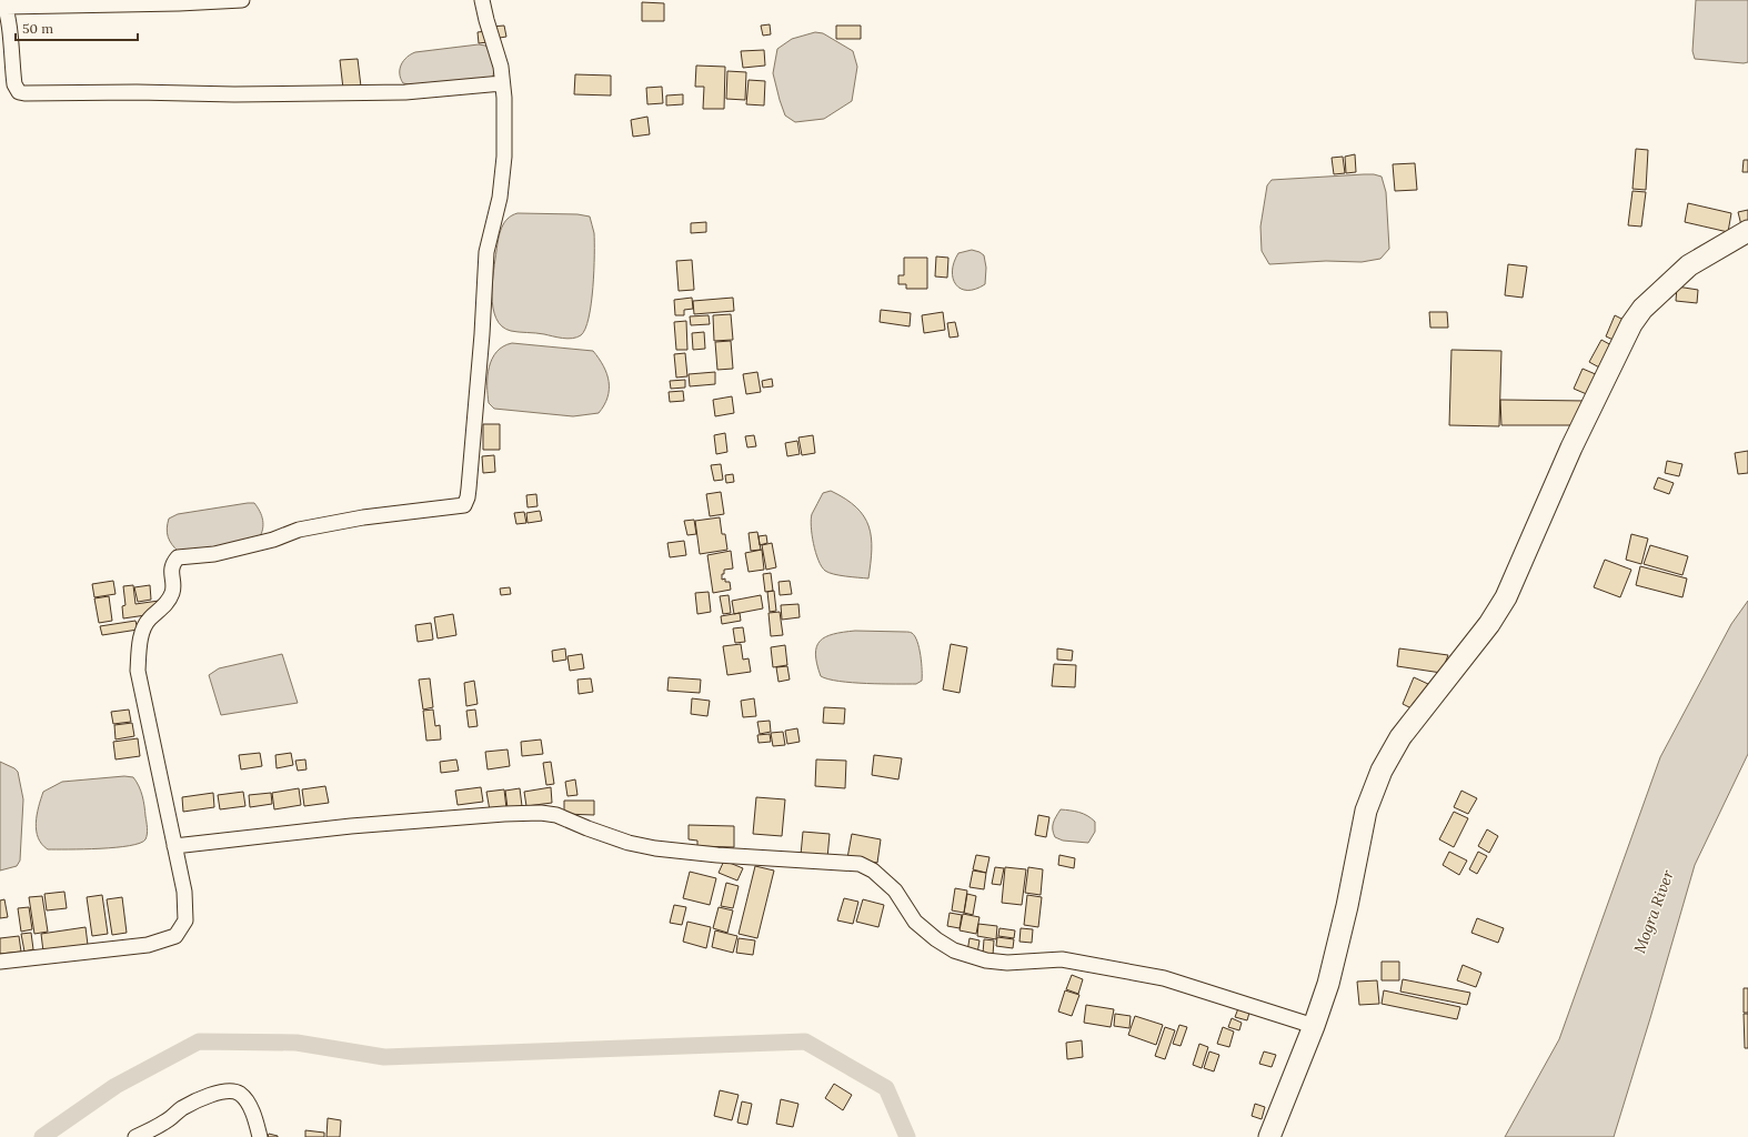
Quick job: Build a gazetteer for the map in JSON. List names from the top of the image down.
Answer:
{
  "water": ["Mogra River"],
  "scale_bar": "50 m"
}
